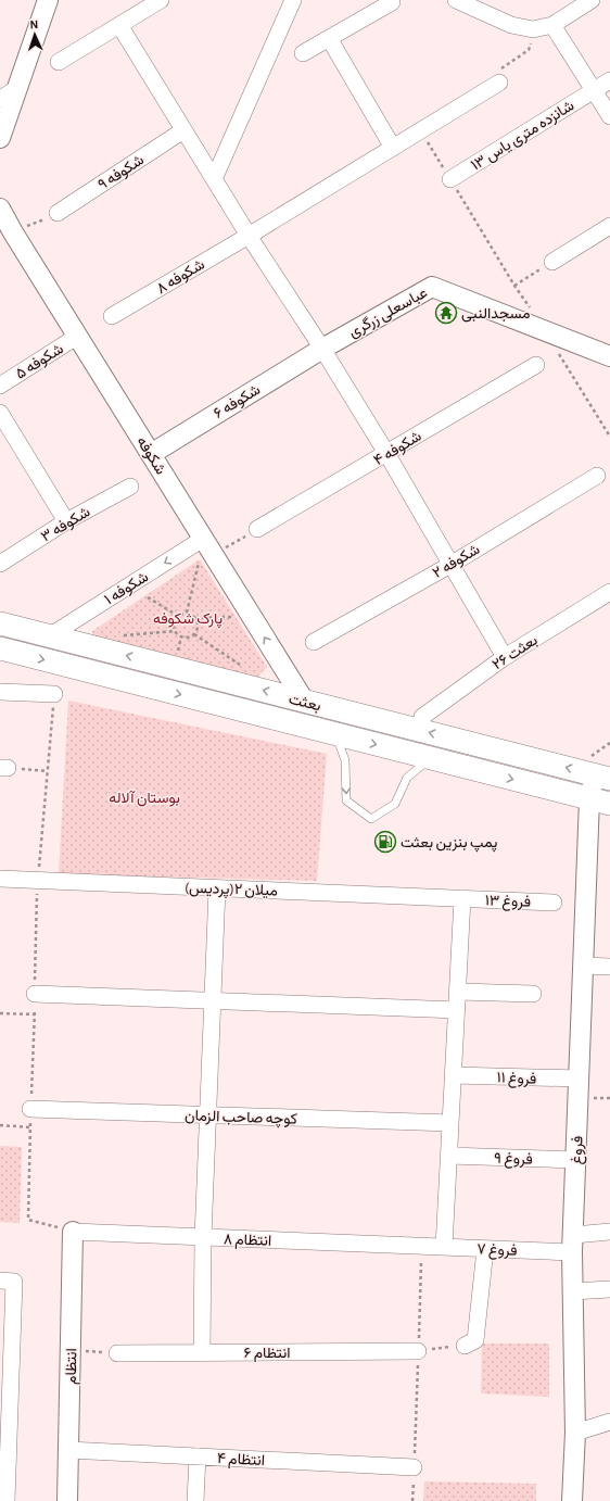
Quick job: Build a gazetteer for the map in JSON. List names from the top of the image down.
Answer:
{
  "streets": {
    "main road": ["بعثت"],
    "street": [
      "شانزده متری یاس ۱۳",
      "شکوفه ۹",
      "شکوفه ۸",
      "عباسعلی زرگری",
      "شکوفه ۵",
      "شکوفه ۶",
      "شکوفه ۴",
      "شکوفه",
      "شکوفه ۳",
      "شکوفه ۲",
      "شکوفه ۱",
      "بعثت ۲۶",
      "میلان ۲(پردیس)",
      "فروغ ۱۳",
      "فروغ ۱۱",
      "کوچه صاحب الزمان",
      "فروغ",
      "فروغ ۹",
      "انتظام ۸",
      "فروغ ۷",
      "انتظام ۶",
      "انتظام",
      "انتظام ۴"
    ]
  },
  "crossings": [
    ["عباسعلی زرگری", "شکوفه ۶"],
    ["شکوفه ۵", "شکوفه"],
    ["شکوفه ۶", "شکوفه"],
    ["شکوفه", "شکوفه ۱"],
    ["شکوفه", "بعثت"],
    ["شکوفه ۱", "بعثت"],
    ["بعثت", "فروغ"],
    ["میلان ۲(پردیس)", "فروغ ۱۳"],
    ["فروغ ۱۱", "فروغ"],
    ["فروغ", "فروغ ۹"],
    ["فروغ", "فروغ ۷"],
    ["انتظام ۸", "فروغ ۷"],
    ["انتظام ۸", "انتظام"],
    ["انتظام", "انتظام ۴"]
  ],
  "one_way": ["شکوفه ۱"],
  "parks": ["پارک شکوفه", "بوستان آلاله"],
  "places": {
    "temple": ["مسجدالنبی"],
    "fuel station": ["پمپ بنزین بعثت"]
  },
  "north": "top"
}
